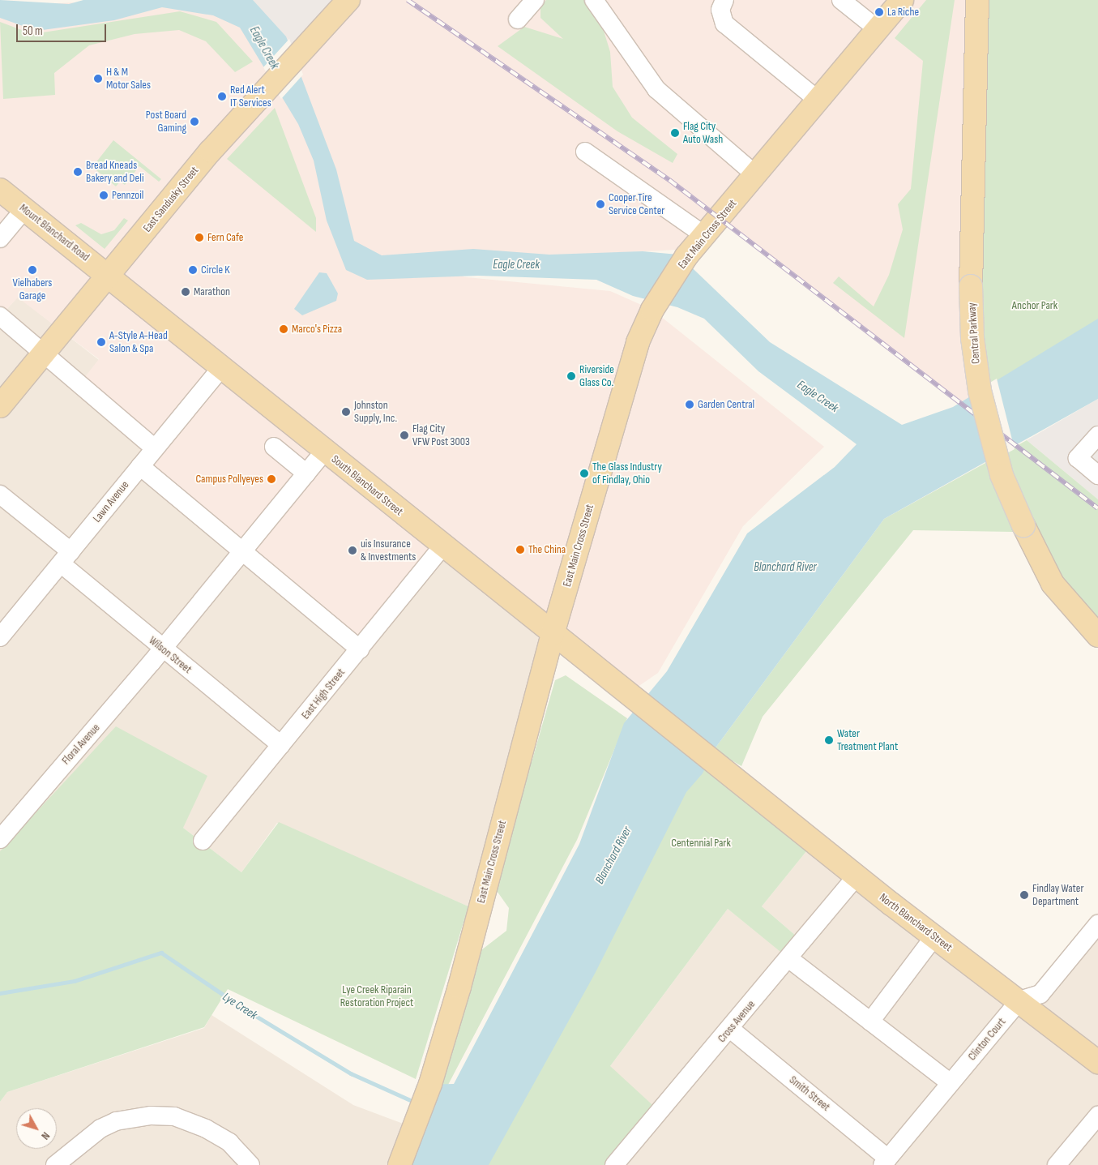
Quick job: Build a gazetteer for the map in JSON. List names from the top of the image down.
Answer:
{
  "streets": {
    "main road": [
      "East Sandusky Street",
      "Mount Blanchard Road",
      "East Main Cross Street",
      "Central Parkway",
      "South Blanchard Street",
      "North Blanchard Street"
    ],
    "street": [
      "Lawn Avenue",
      "Wilson Street",
      "East High Street",
      "Floral Avenue",
      "Cross Avenue",
      "Clinton Court",
      "Smith Street"
    ]
  },
  "crossings": [
    ["East Sandusky Street", "Mount Blanchard Road"],
    ["East Sandusky Street", "South Blanchard Street"],
    ["Mount Blanchard Road", "South Blanchard Street"],
    ["East Main Cross Street", "South Blanchard Street"],
    ["South Blanchard Street", "Lawn Avenue"],
    ["South Blanchard Street", "East High Street"],
    ["South Blanchard Street", "Floral Avenue"],
    ["South Blanchard Street", "North Blanchard Street"],
    ["Lawn Avenue", "Wilson Street"],
    ["Wilson Street", "East High Street"],
    ["Wilson Street", "Floral Avenue"],
    ["North Blanchard Street", "Cross Avenue"],
    ["North Blanchard Street", "Clinton Court"],
    ["Cross Avenue", "Smith Street"],
    ["Clinton Court", "Smith Street"]
  ],
  "water": ["Eagle Creek", "Blanchard River", "Lye Creek"],
  "parks": ["Anchor Park", "Centennial Park", "Lye Creek Riparain Restoration Project"],
  "places": [
    "La Riche",
    "H & M Motor Sales",
    "Red Alert IT Services",
    "Post Board Gaming",
    "Flag City Auto Wash",
    "Bread Kneads Bakery and Deli",
    "Pennzoil",
    "Cooper Tire Service Center",
    "Fern Cafe",
    "Vielhabers Garage",
    "Circle K",
    "Marathon",
    "Marco's Pizza",
    "A-Style A-Head Salon & Spa",
    "Riverside Glass Co.",
    "Garden Central",
    "Johnston Supply, Inc.",
    "Flag City VFW Post 3003",
    "The Glass Industry of Findlay, Ohio",
    "Campus Pollyeyes",
    "The China",
    "uis Insurance & Investments",
    "Water Treatment Plant",
    "Findlay Water Department"
  ],
  "scale_bar": "50 m",
  "north": "bottom right"
}
